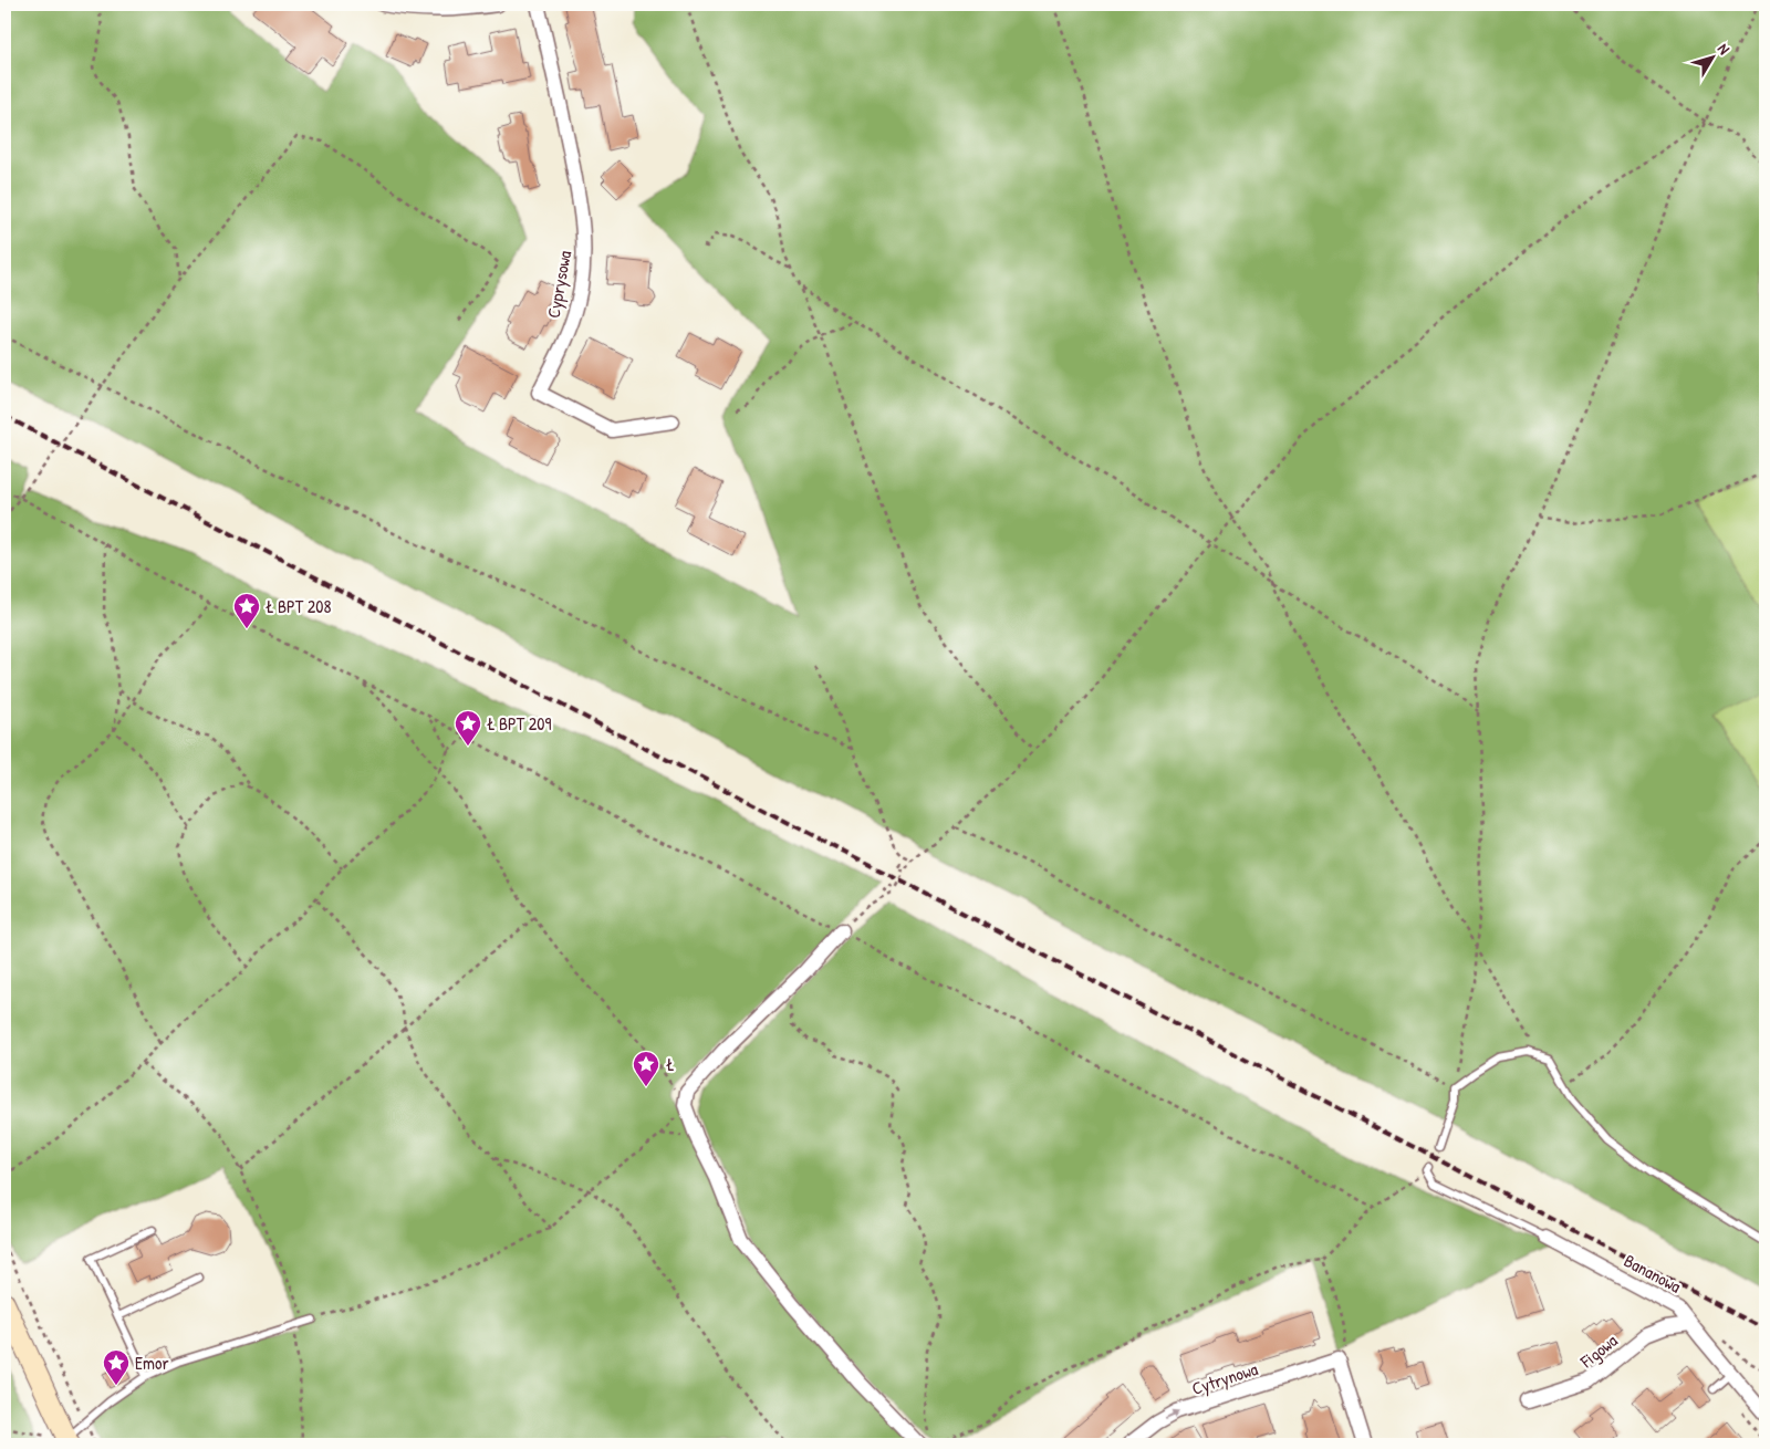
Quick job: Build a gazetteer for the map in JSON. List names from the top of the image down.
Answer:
{
  "streets": {
    "street": [
      "Cyprysowa",
      "Bananowa",
      "Figowa",
      "Cytrynowa"
    ]
  },
  "crossings": [
    ["Bananowa", "Figowa"]
  ],
  "one_way": ["Cytrynowa"],
  "places": {
    "place": [
      "Ł BPT 208",
      "Ł BPT 209",
      "Ł",
      "Emor"
    ]
  },
  "north": "top right"
}
